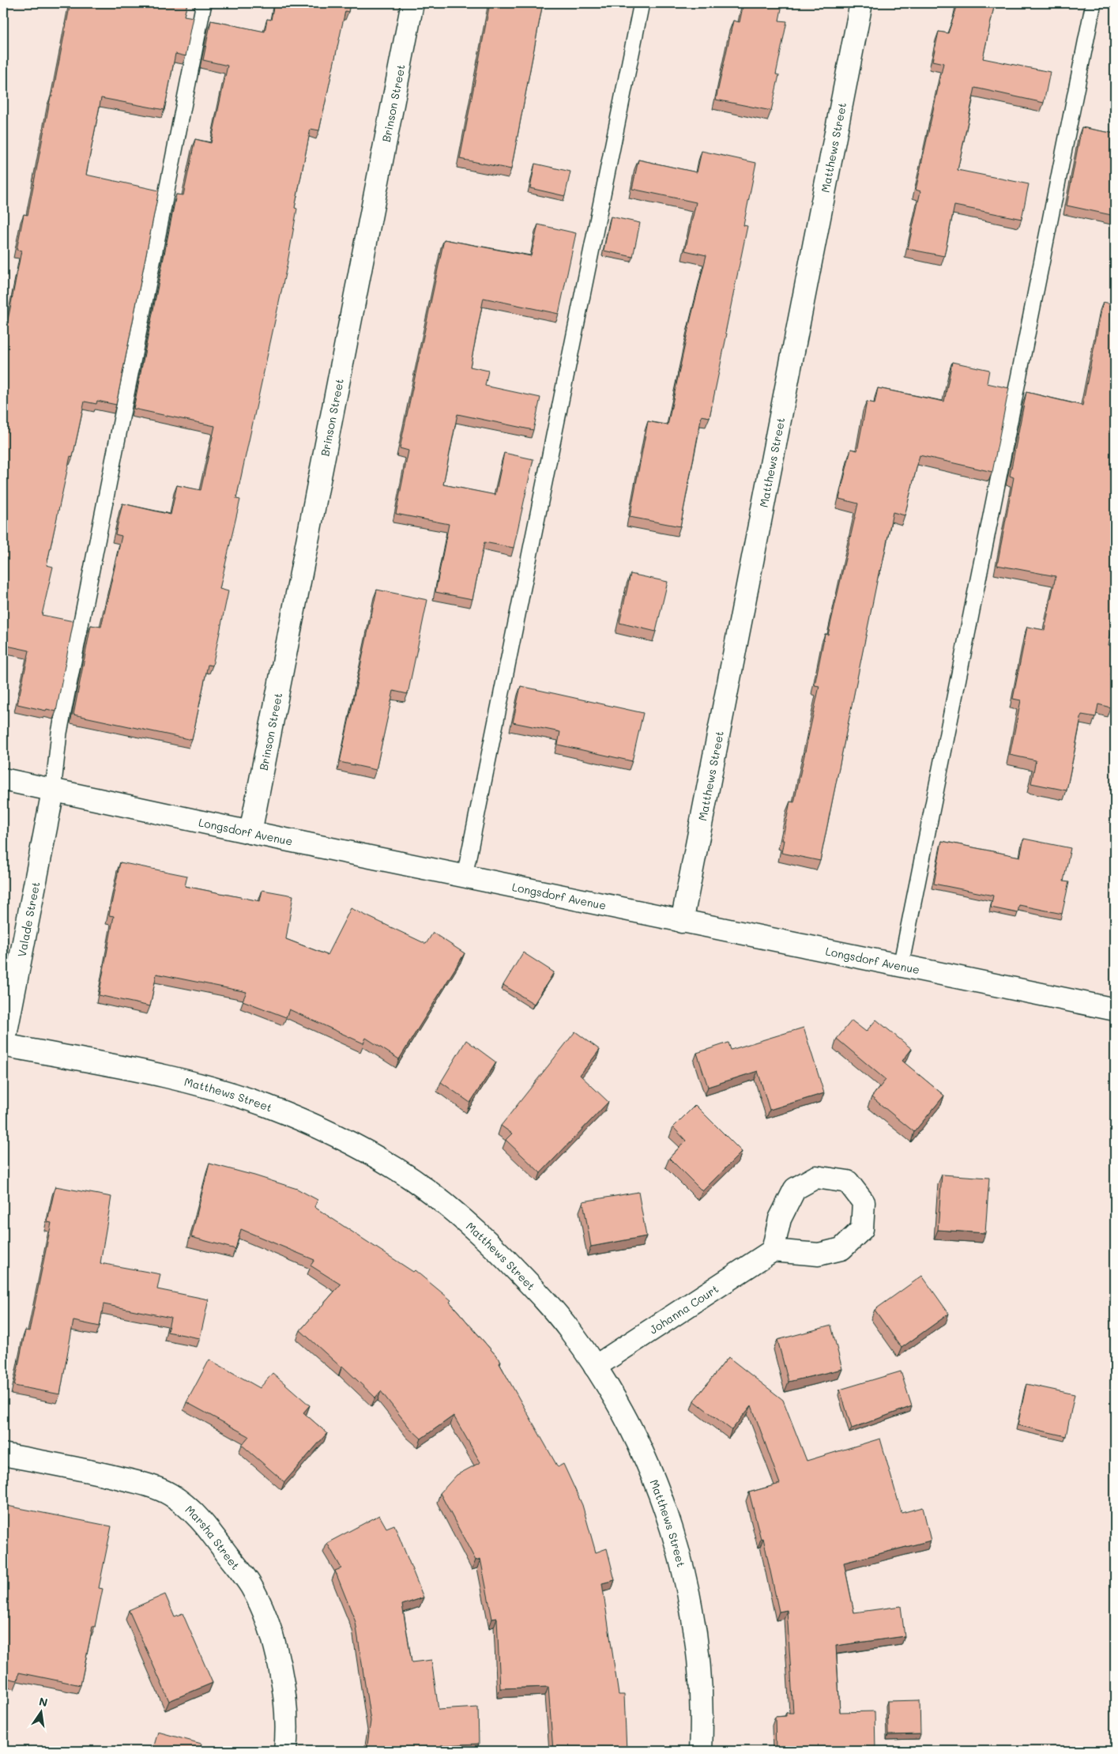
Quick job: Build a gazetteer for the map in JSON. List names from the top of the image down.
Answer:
{
  "streets": {
    "street": [
      "Brinson Street",
      "Matthews Street",
      "Longsdorf Avenue",
      "Valade Street",
      "Johanna Court",
      "Marsha Street"
    ]
  },
  "crossings": [
    ["Brinson Street", "Longsdorf Avenue"],
    ["Matthews Street", "Longsdorf Avenue"],
    ["Matthews Street", "Valade Street"],
    ["Matthews Street", "Johanna Court"],
    ["Longsdorf Avenue", "Valade Street"]
  ],
  "north": "top"
}
